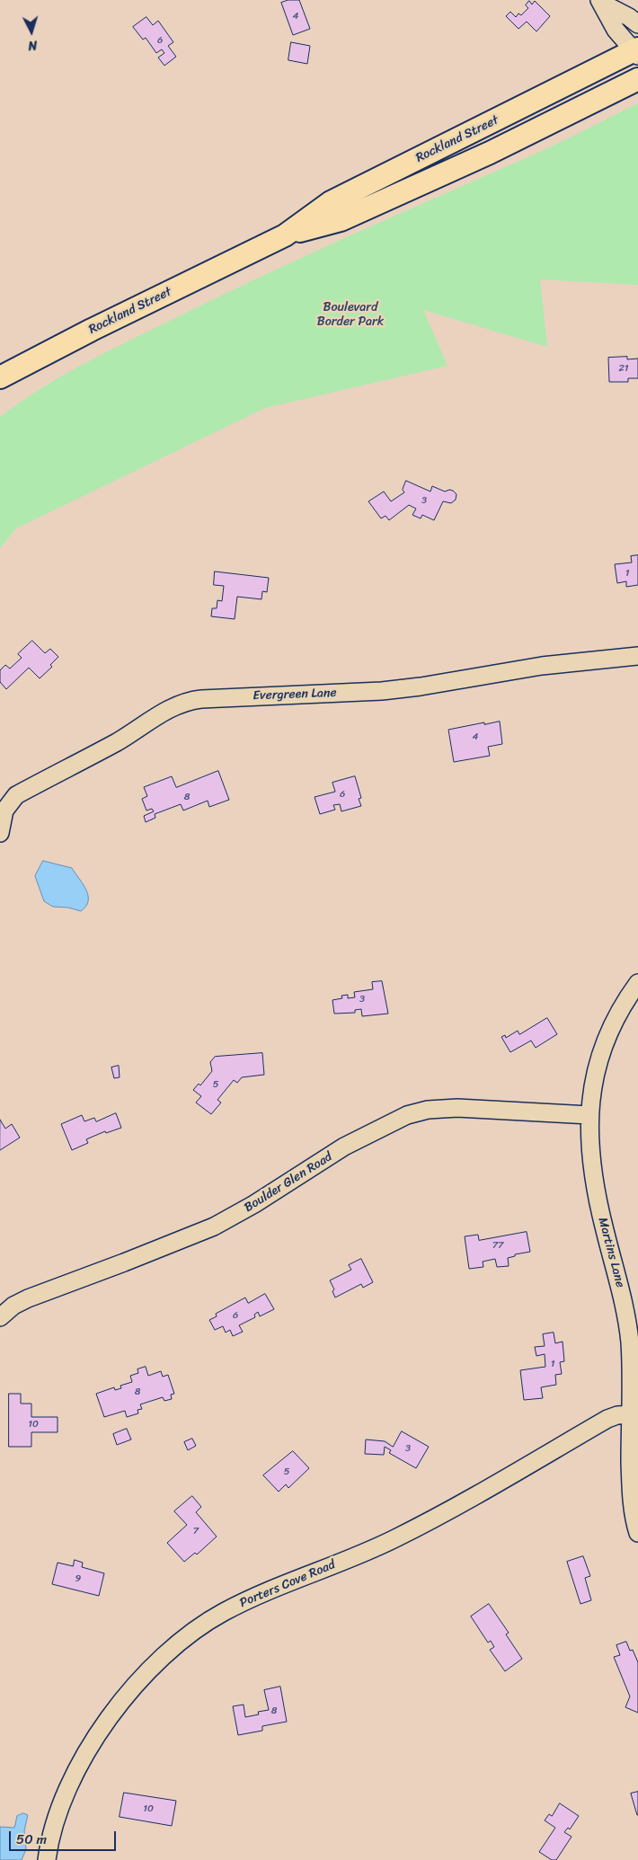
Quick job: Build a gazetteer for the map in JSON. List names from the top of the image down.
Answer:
{
  "streets": {
    "main road": ["Rockland Street"],
    "street": [
      "Evergreen Lane",
      "Boulder Glen Road",
      "Martins Lane",
      "Porters Cove Road"
    ]
  },
  "crossings": [
    ["Boulder Glen Road", "Martins Lane"],
    ["Martins Lane", "Porters Cove Road"]
  ],
  "parks": ["Boulevard Border Park"],
  "house_numbers": [
    "4",
    "6",
    "21",
    "3",
    "1",
    "4",
    "6",
    "8",
    "3",
    "5",
    "77",
    "6",
    "1",
    "8",
    "10",
    "3",
    "5",
    "7",
    "9",
    "8",
    "10"
  ],
  "scale_bar": "50 m",
  "north": "bottom"
}
